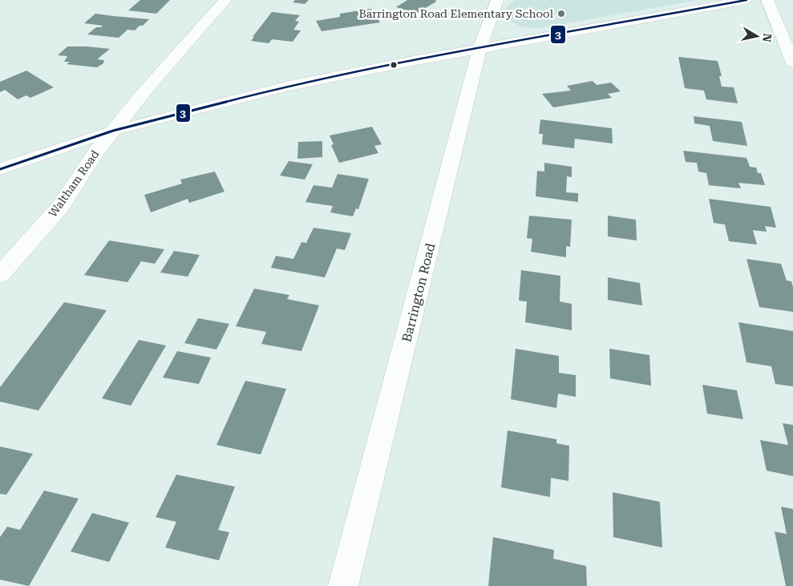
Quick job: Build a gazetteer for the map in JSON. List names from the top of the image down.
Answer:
{
  "streets": {
    "street": ["Waltham Road", "Barrington Road"]
  },
  "places": ["Barrington Road Elementary School"],
  "lines": ["transit line 3"],
  "north": "right"
}
